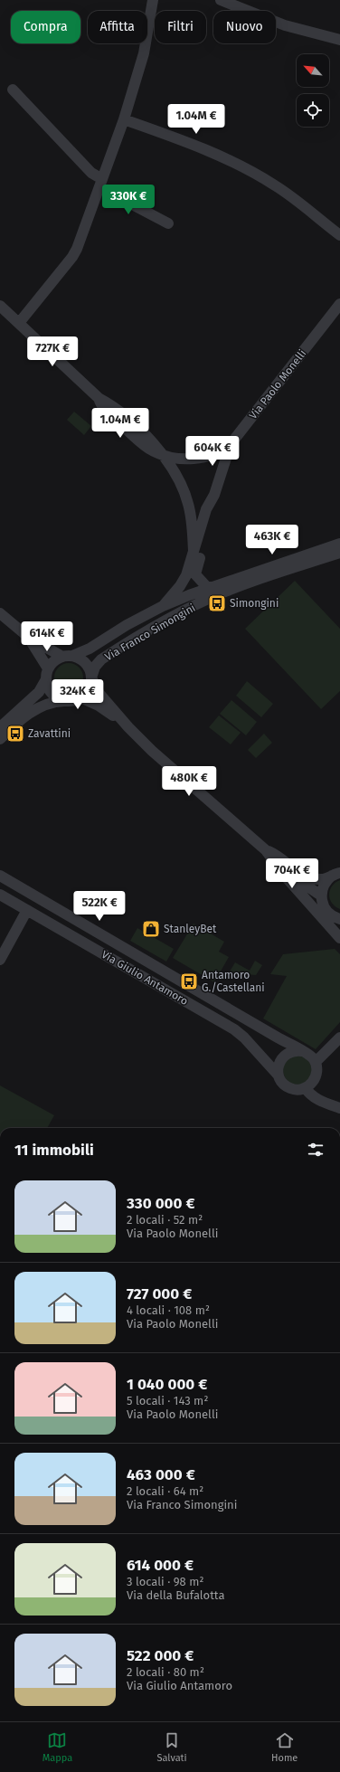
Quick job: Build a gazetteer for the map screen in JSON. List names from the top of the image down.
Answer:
{
  "streets": {
    "street": ["Via Paolo Monelli", "Via Franco Simongini", "Via Giulio Antamoro"]
  },
  "places": {
    "bus stop": ["Simongini", "Zavattini", "Antamoro G./Castellani"],
    "shop": ["StanleyBet"]
  },
  "north": "top left",
  "page": {
    "chip": [
      "Compra",
      "Affitta",
      "Filtri",
      "Nuovo"
    ],
    "price": [
      "1.04M €",
      "330K €",
      "727K €",
      "1.04M €",
      "604K €",
      "463K €",
      "614K €",
      "324K €",
      "480K €",
      "704K €",
      "522K €"
    ],
    "heading": "11 immobili",
    "list": [
      {
        "name": "330 000 €",
        "note": "2 locali · 52 m² · Via Paolo Monelli"
      },
      {
        "name": "727 000 €",
        "note": "4 locali · 108 m² · Via Paolo Monelli"
      },
      {
        "name": "1 040 000 €",
        "note": "5 locali · 143 m² · Via Paolo Monelli"
      },
      {
        "name": "463 000 €",
        "note": "2 locali · 64 m² · Via Franco Simongini"
      },
      {
        "name": "614 000 €",
        "note": "3 locali · 98 m² · Via della Bufalotta"
      },
      {
        "name": "522 000 €",
        "note": "2 locali · 80 m² · Via Giulio Antamoro"
      }
    ],
    "tabs": ["Mappa", "Salvati", "Home"]
  }
}
